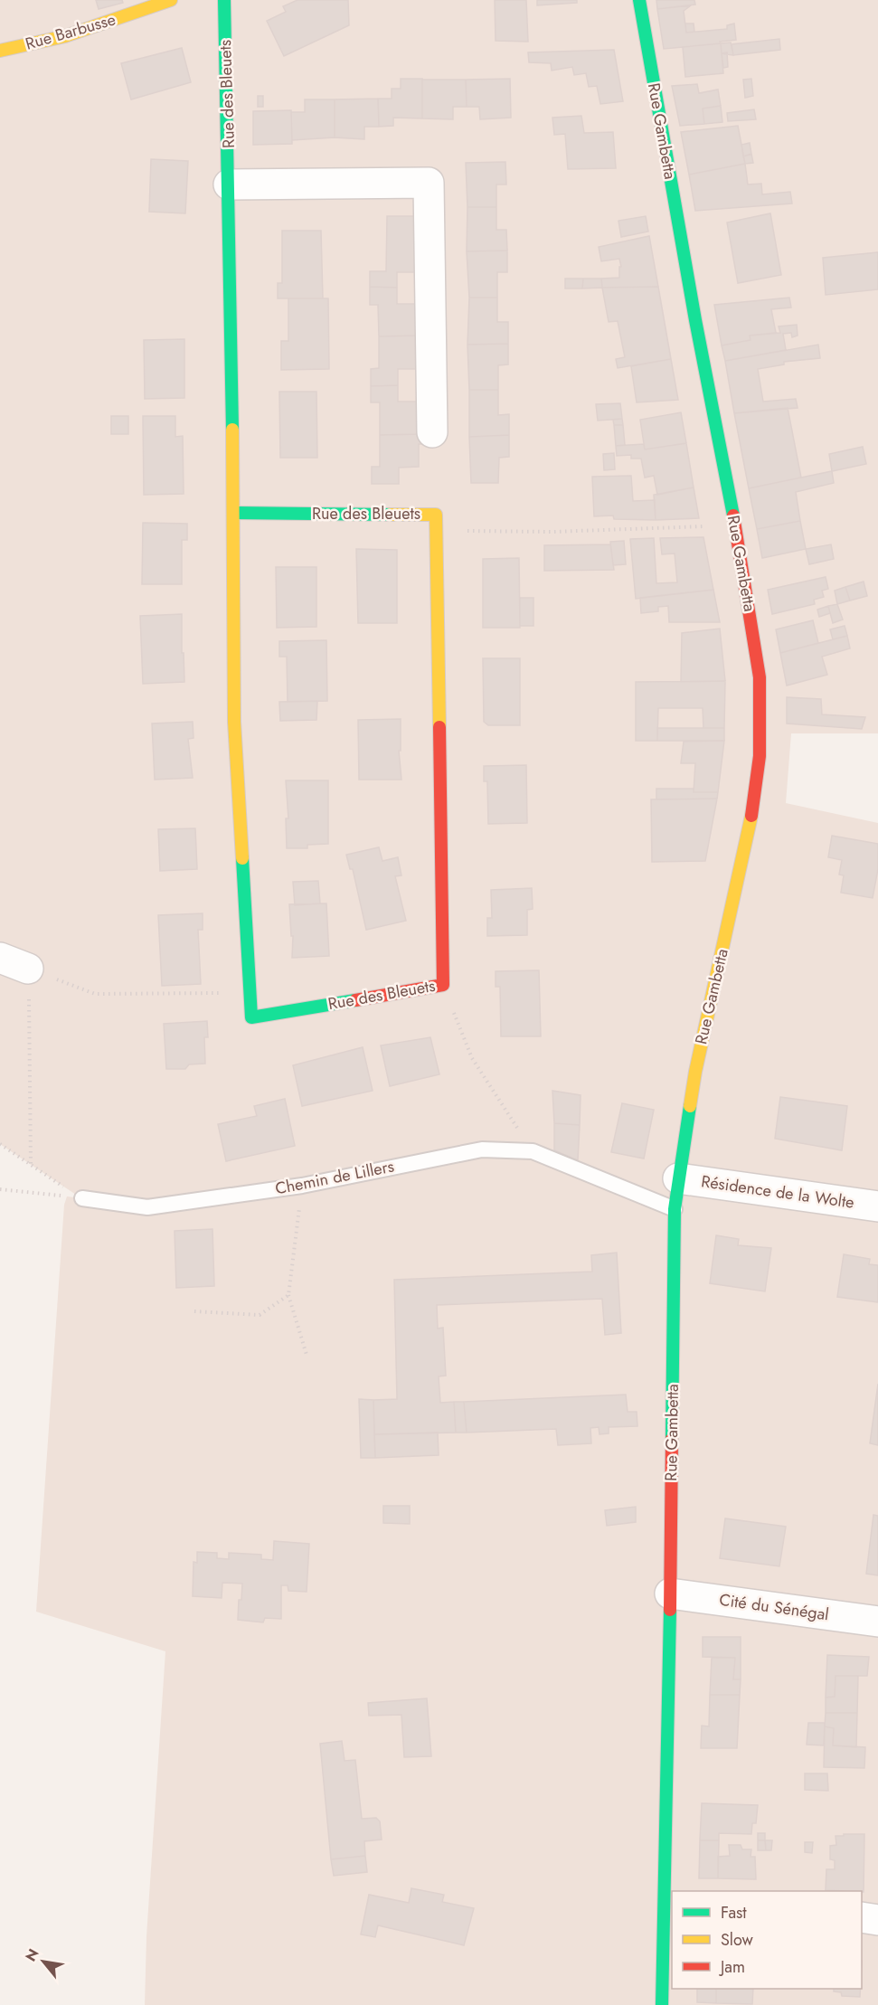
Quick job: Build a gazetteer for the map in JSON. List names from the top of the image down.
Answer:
{
  "streets": {
    "street": [
      "Rue Barbusse",
      "Rue des Bleuets",
      "Rue Gambetta",
      "Résidence de la Wolte",
      "Cité du Sénégal"
    ],
    "lane": ["Chemin de Lillers"]
  },
  "crossings": [
    ["Rue Gambetta", "Chemin de Lillers"],
    ["Rue Gambetta", "Résidence de la Wolte"],
    ["Rue Gambetta", "Cité du Sénégal"]
  ],
  "legend": ["Fast", "Slow", "Jam"],
  "north": "top left"
}
